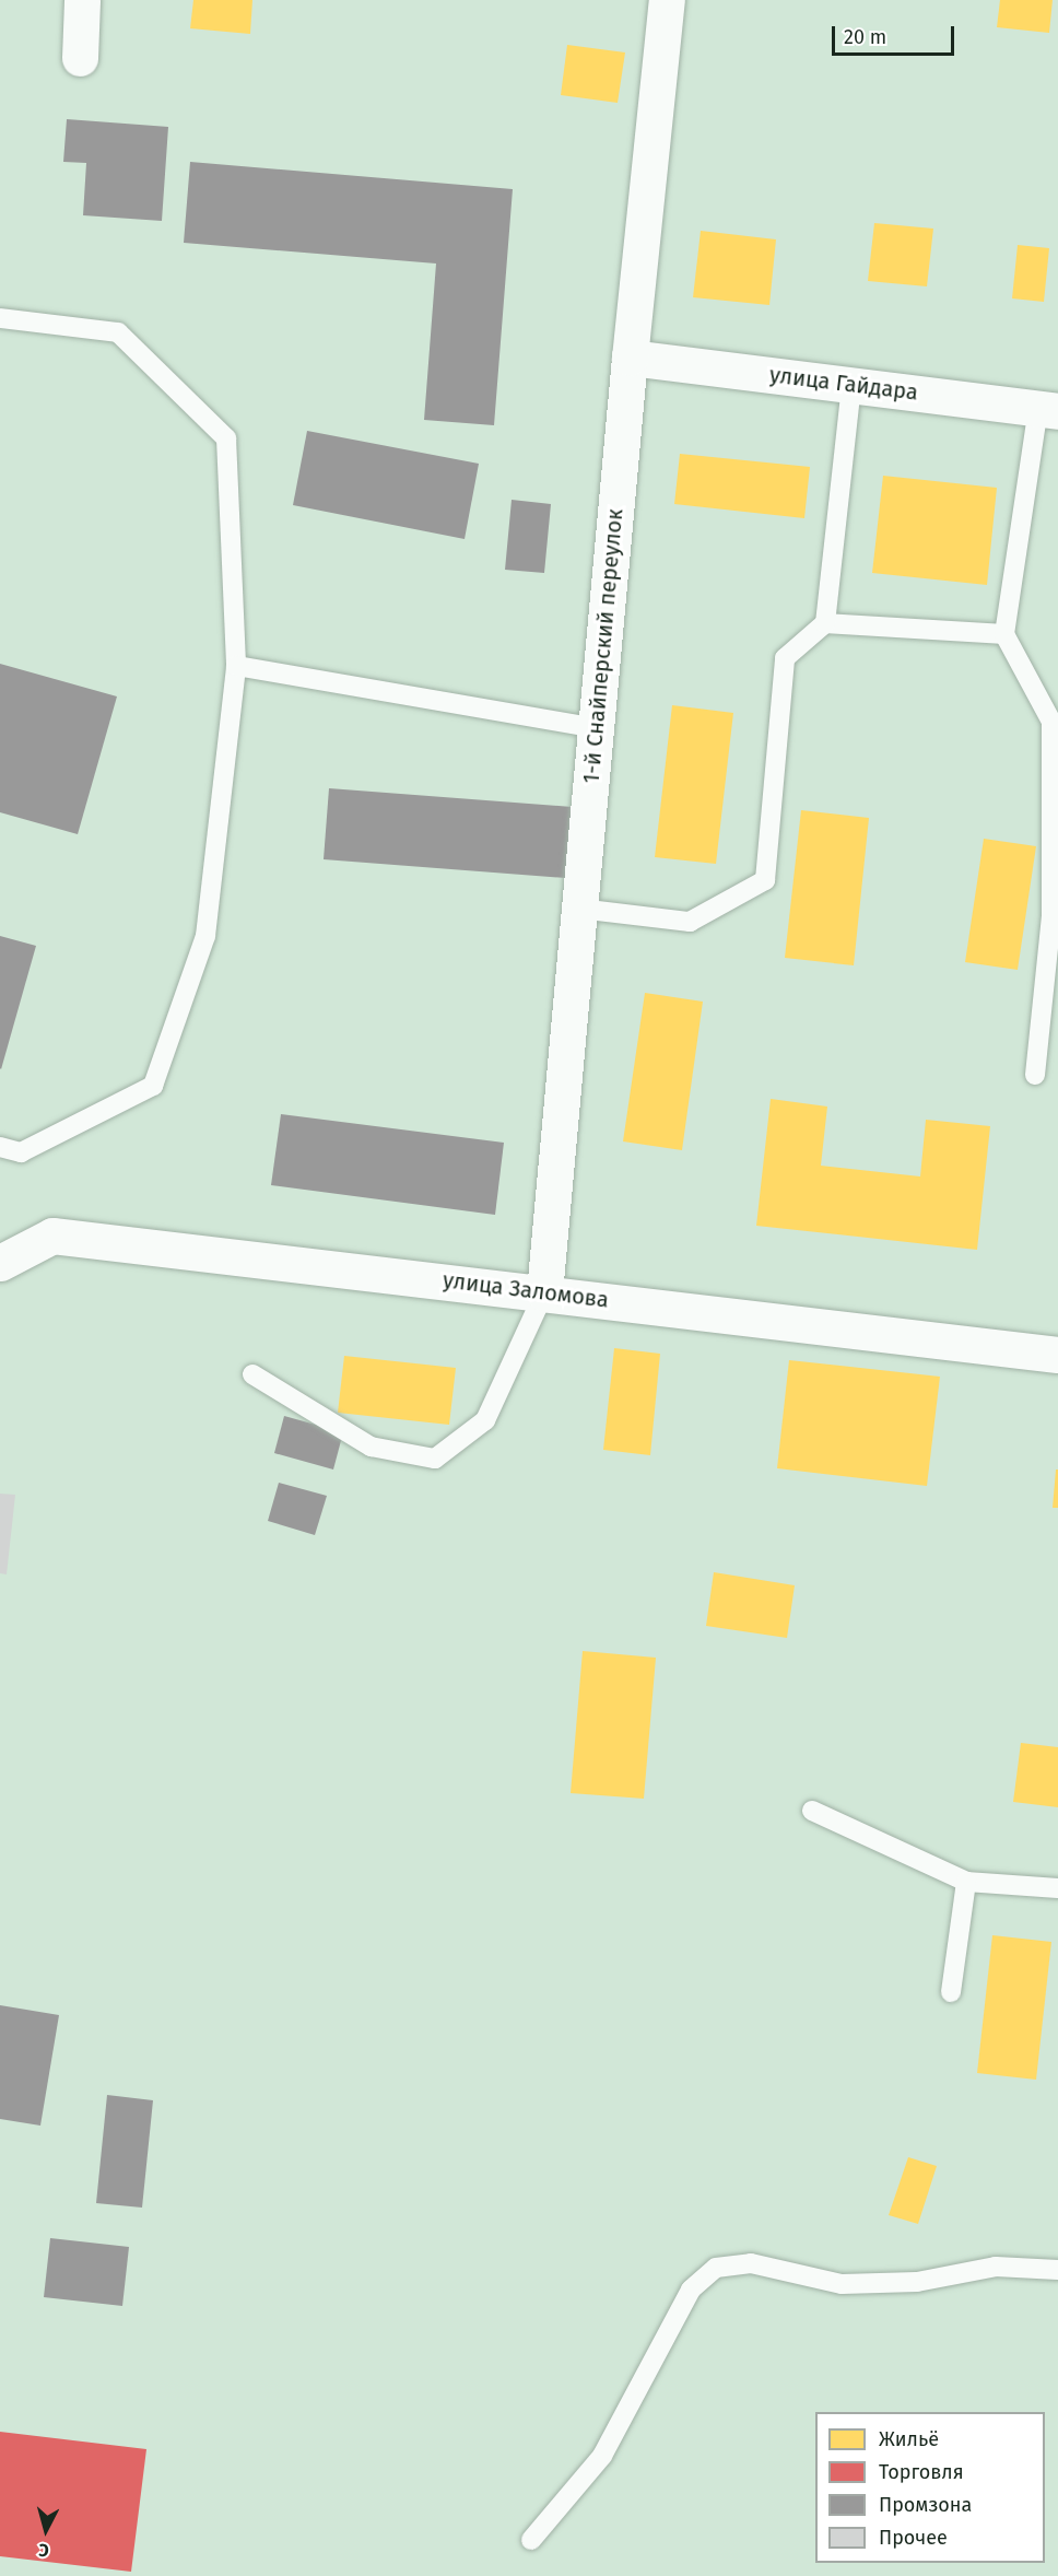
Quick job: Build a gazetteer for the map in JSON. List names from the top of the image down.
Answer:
{
  "streets": {
    "street": ["улица Гайдара", "1-й Снайперский переулок", "улица Заломова"]
  },
  "crossings": [
    ["улица Гайдара", "1-й Снайперский переулок"],
    ["1-й Снайперский переулок", "улица Заломова"]
  ],
  "legend": [
    "Жильё",
    "Торговля",
    "Промзона",
    "Прочее"
  ],
  "scale_bar": "20 m",
  "north": "bottom"
}
